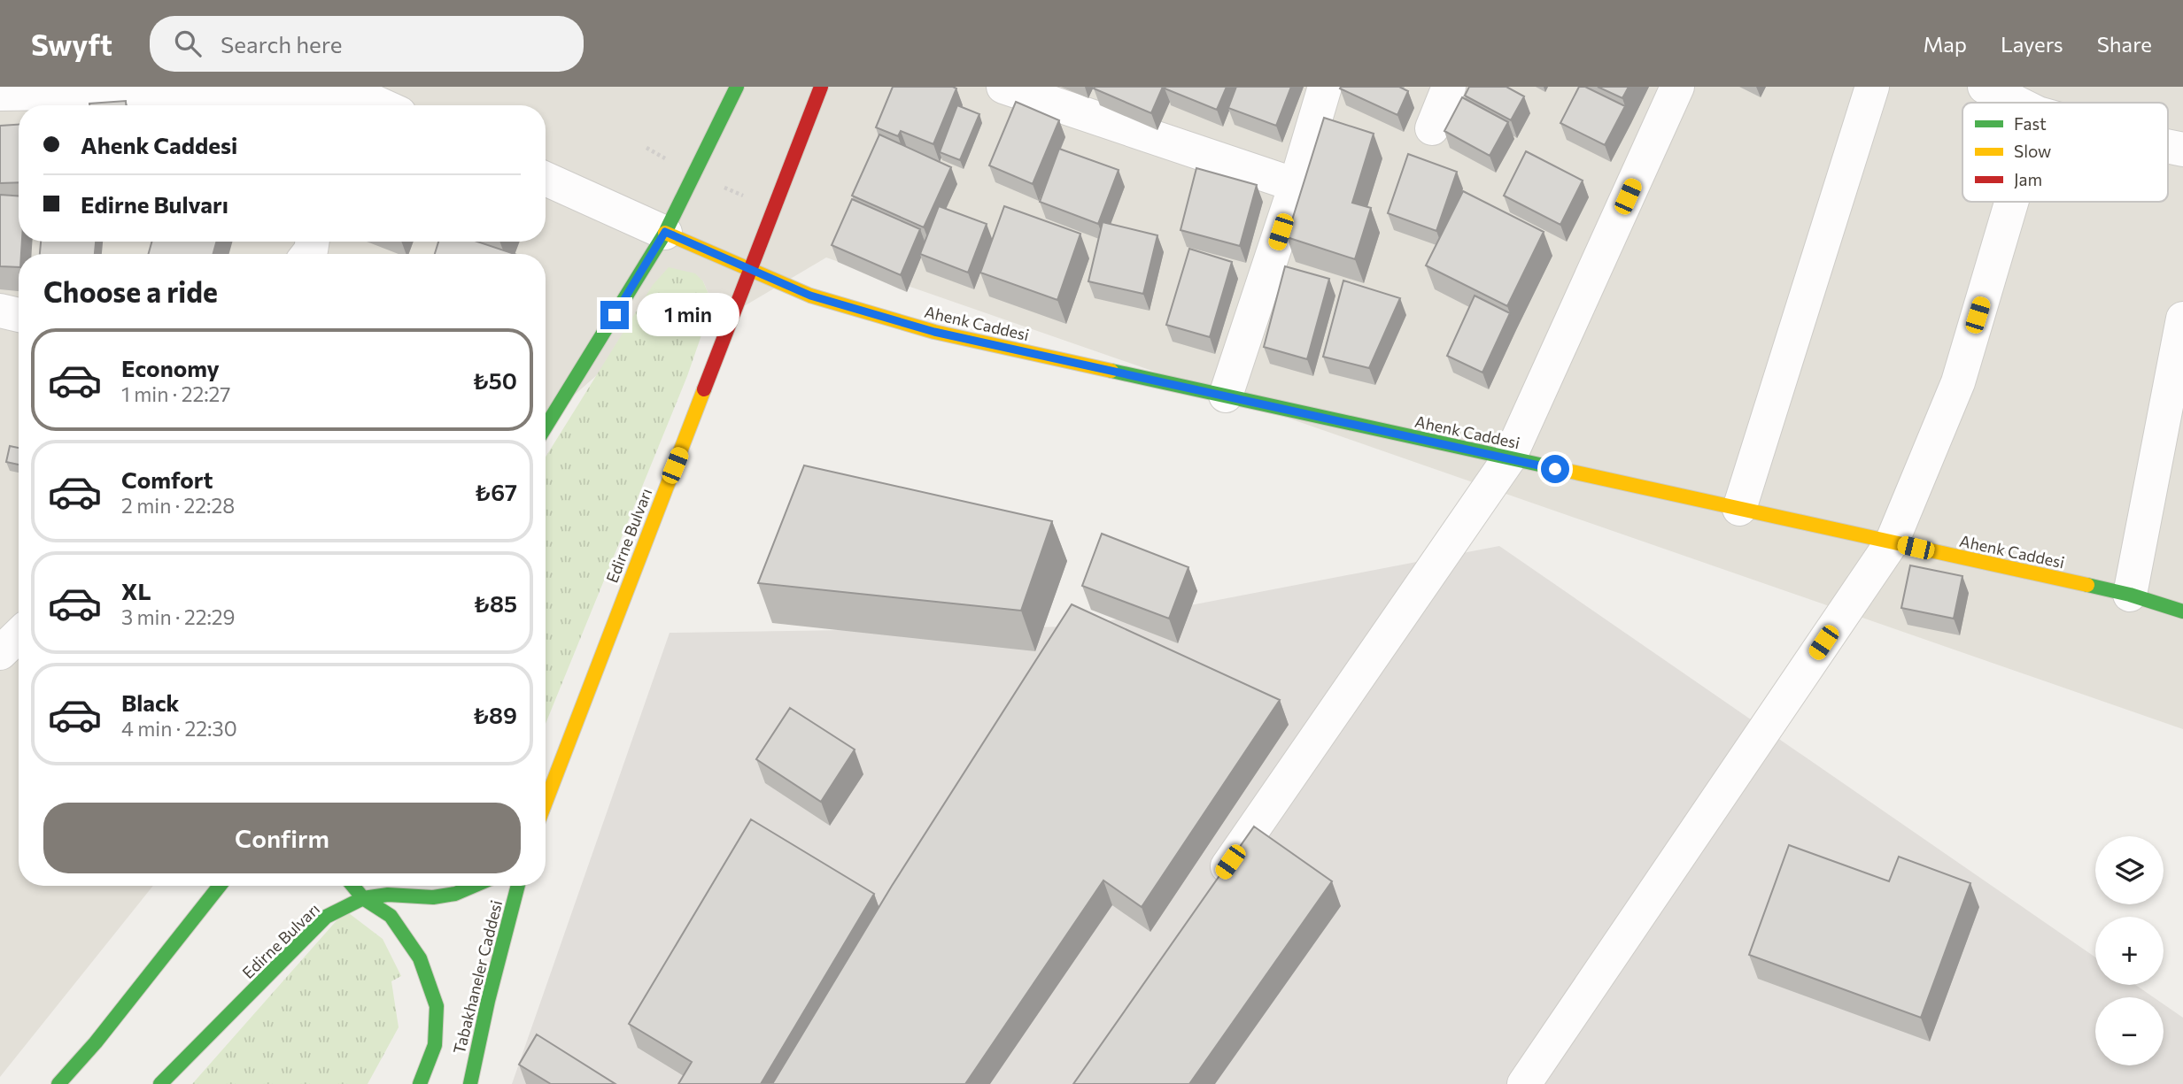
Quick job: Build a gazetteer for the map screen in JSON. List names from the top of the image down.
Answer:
{
  "streets": {
    "main road": ["Ahenk Caddesi", "Edirne Bulvarı", "Tabakhaneler Caddesi"]
  },
  "crossings": [
    ["Ahenk Caddesi", "Edirne Bulvarı"],
    ["Edirne Bulvarı", "Tabakhaneler Caddesi"]
  ],
  "legend": ["Fast", "Slow", "Jam"],
  "page": {
    "header": "Swyft",
    "search": "Search here",
    "nav": ["Map", "Layers", "Share"],
    "banner": ["Ahenk Caddesi", "Edirne Bulvarı"],
    "heading": "Choose a ride",
    "bubble": "1 min",
    "list": [
      {
        "name": "Economy",
        "note": "1 min · 22:27",
        "value": "₺50"
      },
      {
        "name": "Comfort",
        "note": "2 min · 22:28",
        "value": "₺67"
      },
      {
        "name": "XL",
        "note": "3 min · 22:29",
        "value": "₺85"
      },
      {
        "name": "Black",
        "note": "4 min · 22:30",
        "value": "₺89"
      }
    ],
    "buttons": "Confirm",
    "map_buttons": ["+", "−"]
  }
}
